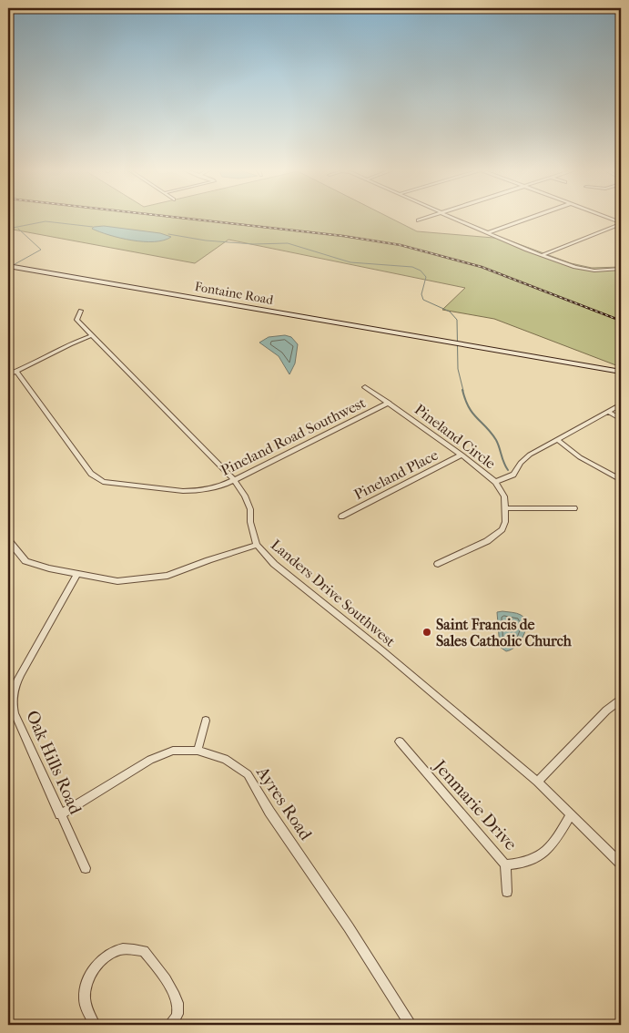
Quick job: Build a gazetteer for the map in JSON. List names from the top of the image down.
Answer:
{
  "streets": {
    "main road": ["Fontaine Road"],
    "street": [
      "Pineland Road Southwest",
      "Pineland Circle",
      "Pineland Place",
      "Landers Drive Southwest",
      "Oak Hills Road",
      "Ayres Road",
      "Jenmarie Drive"
    ]
  },
  "crossings": [
    ["Pineland Road Southwest", "Pineland Circle"],
    ["Pineland Road Southwest", "Landers Drive Southwest"],
    ["Pineland Circle", "Pineland Place"],
    ["Landers Drive Southwest", "Jenmarie Drive"],
    ["Oak Hills Road", "Ayres Road"]
  ],
  "places": ["Saint Francis de Sales Catholic Church"]
}
